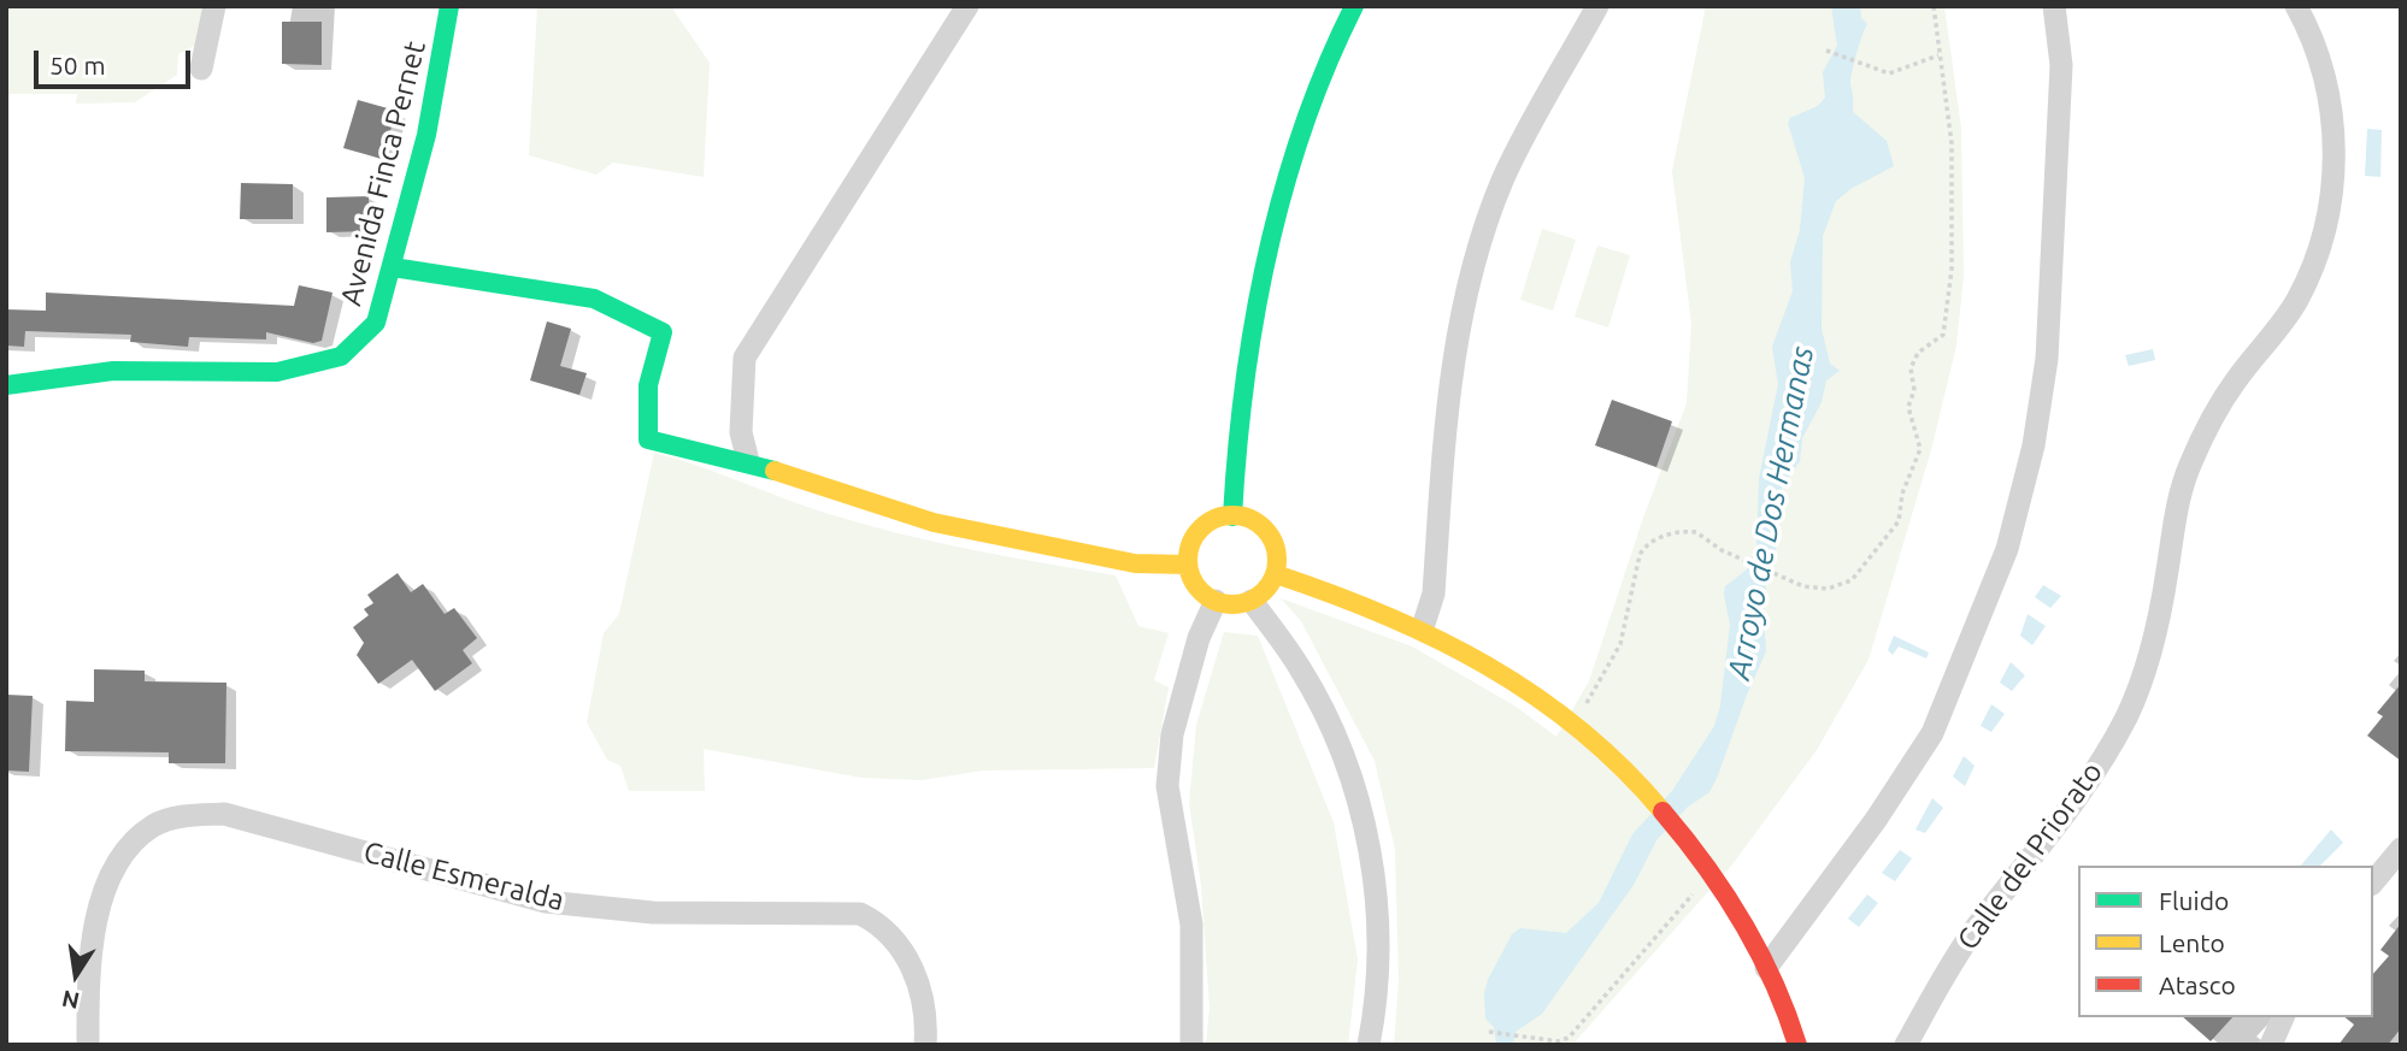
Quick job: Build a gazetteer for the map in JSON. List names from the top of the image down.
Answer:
{
  "streets": {
    "street": ["Avenida Finca Pernet", "Calle del Priorato", "Calle Esmeralda"]
  },
  "water": ["Arroyo de Dos Hermanas"],
  "legend": ["Fluido", "Lento", "Atasco"],
  "scale_bar": "50 m",
  "north": "bottom"
}
